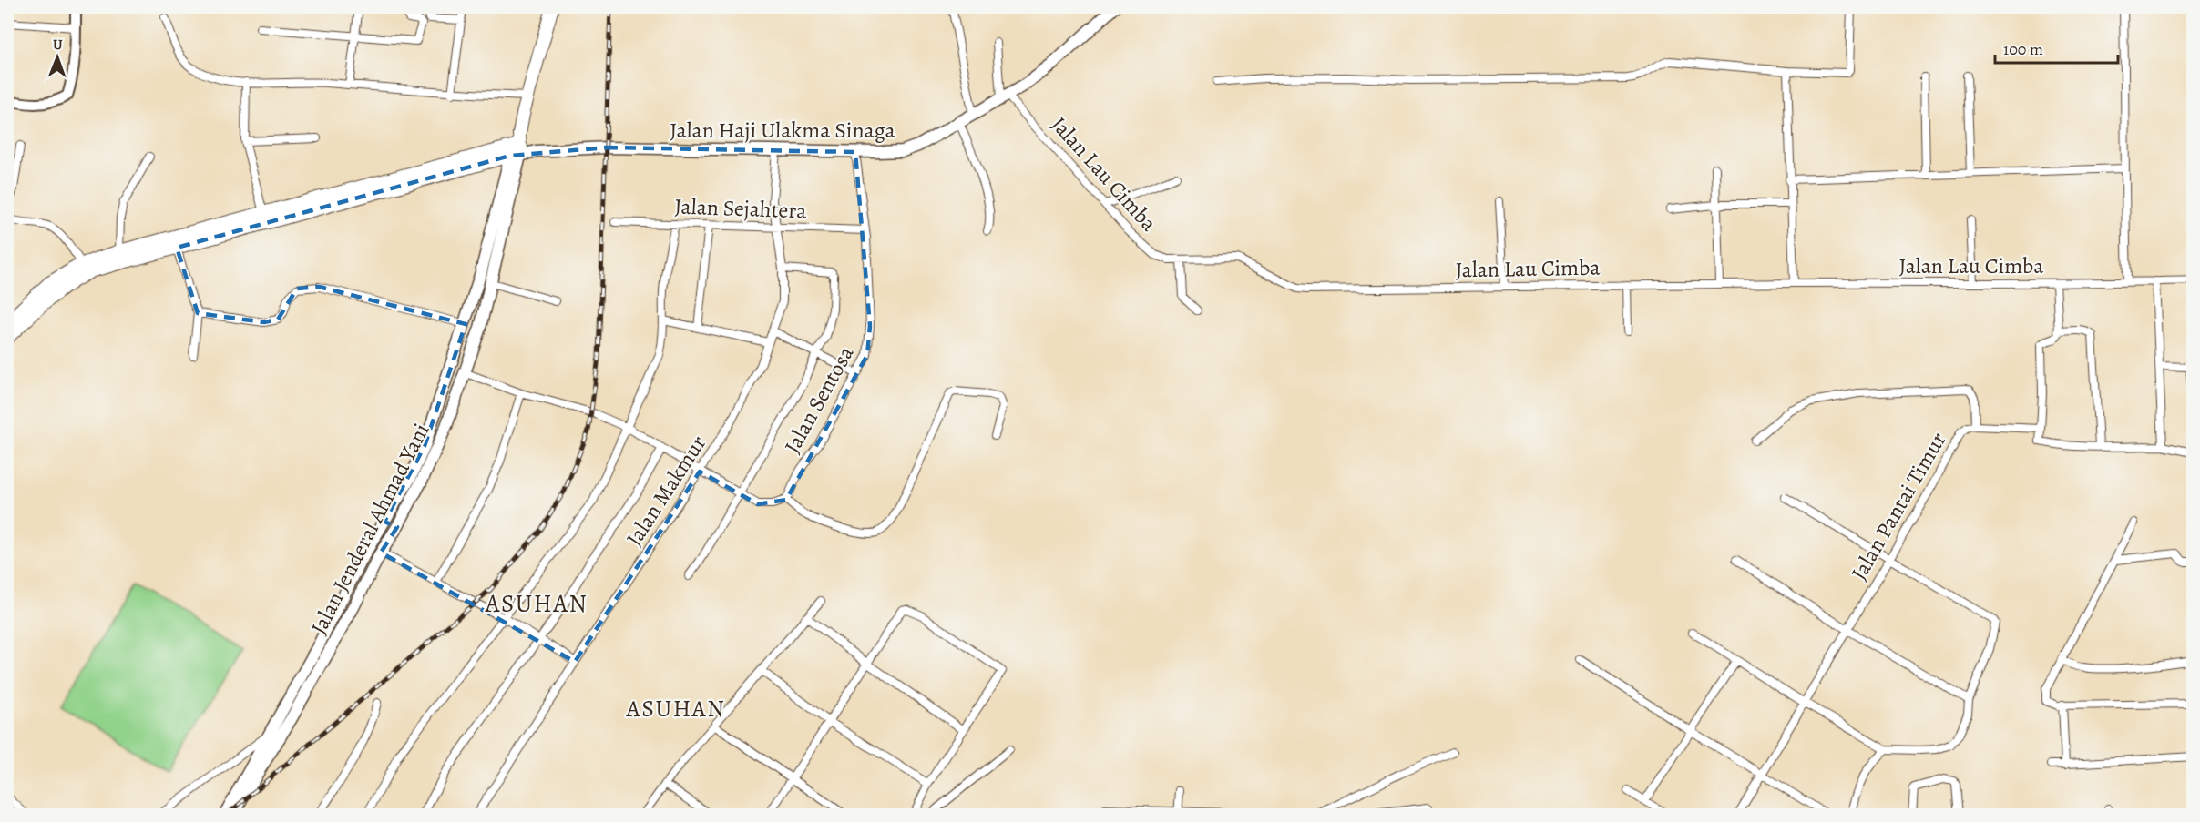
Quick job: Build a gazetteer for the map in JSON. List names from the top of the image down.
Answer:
{
  "streets": {
    "main road": ["Jalan Haji Ulakma Sinaga", "Jalan Jenderal Ahmad Yani"],
    "street": [
      "Jalan Lau Cimba",
      "Jalan Sejahtera",
      "Jalan Sentosa",
      "Jalan Makmur",
      "Jalan Pantai Timur"
    ]
  },
  "crossings": [
    ["Jalan Haji Ulakma Sinaga", "Jalan Lau Cimba"],
    ["Jalan Haji Ulakma Sinaga", "Jalan Sentosa"],
    ["Jalan Haji Ulakma Sinaga", "Jalan Makmur"],
    ["Jalan Haji Ulakma Sinaga", "Jalan Jenderal Ahmad Yani"],
    ["Jalan Sejahtera", "Jalan Sentosa"],
    ["Jalan Sejahtera", "Jalan Makmur"]
  ],
  "districts": ["ASUHAN", "ASUHAN"],
  "scale_bar": "100 m",
  "north": "top"
}
